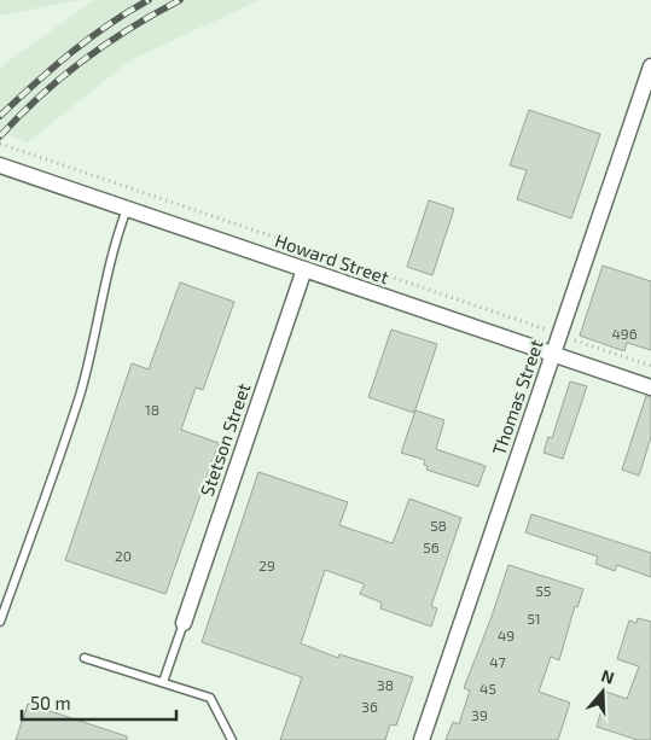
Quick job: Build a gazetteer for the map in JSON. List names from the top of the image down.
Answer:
{
  "streets": {
    "street": ["Howard Street", "Thomas Street", "Stetson Street"]
  },
  "crossings": [
    ["Howard Street", "Thomas Street"],
    ["Howard Street", "Stetson Street"]
  ],
  "house_numbers": [
    "496",
    "18",
    "58",
    "56",
    "20",
    "29",
    "55",
    "51",
    "49",
    "47",
    "38",
    "45",
    "36",
    "39"
  ],
  "scale_bar": "50 m",
  "north": "top"
}
